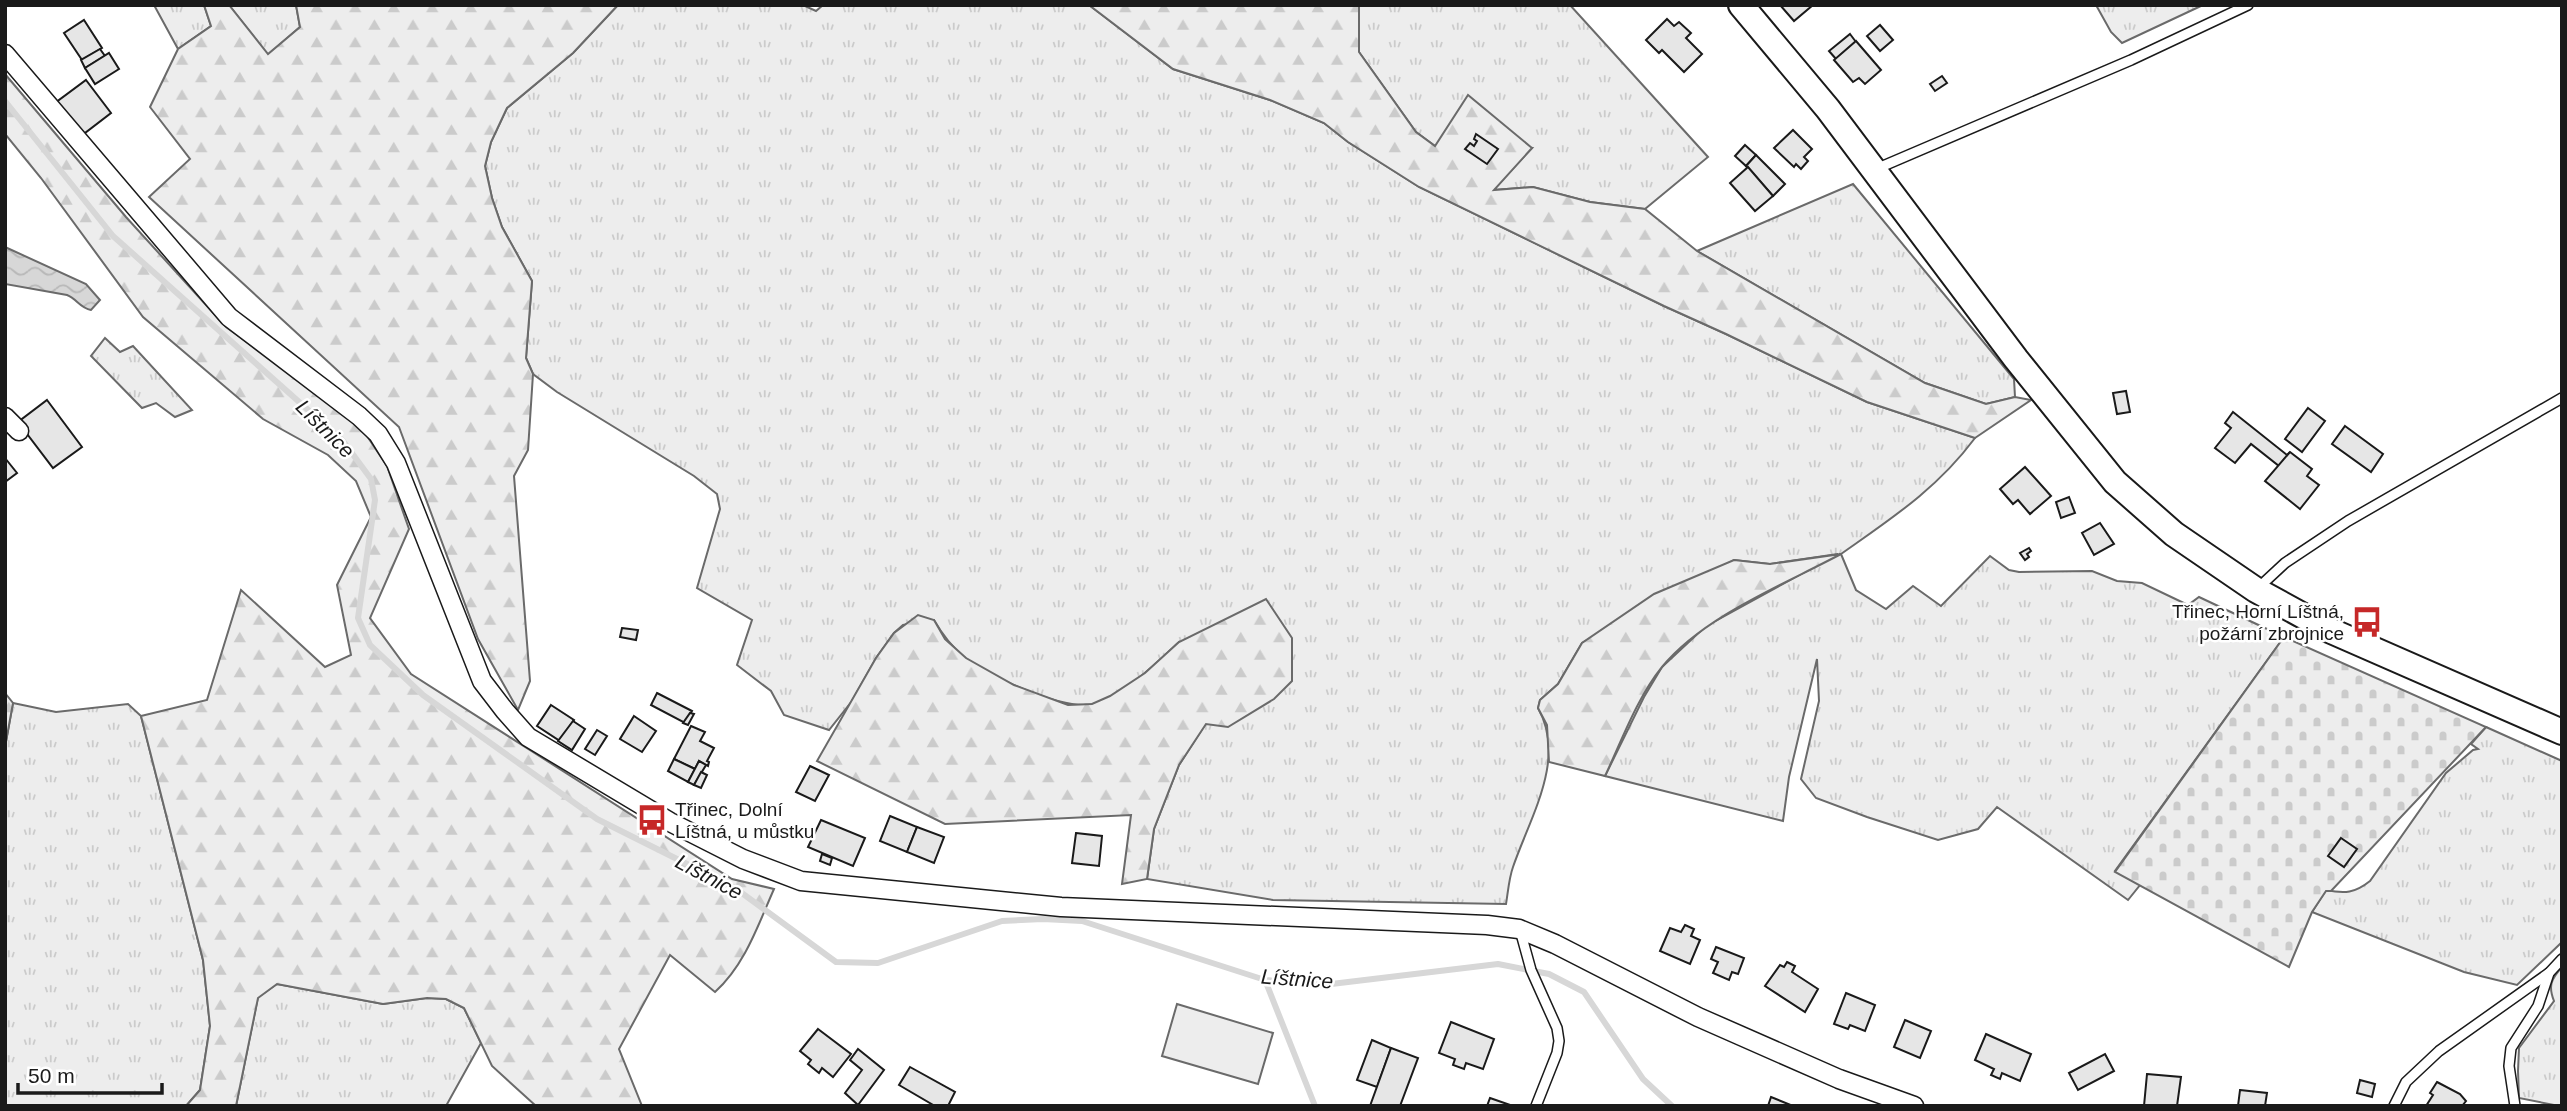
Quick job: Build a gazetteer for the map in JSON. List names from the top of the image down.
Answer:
{
  "water": ["Líštnice"],
  "places": {
    "bus stop": ["Třinec, Horní Líštná, požární zbrojnice", "Třinec, Dolní Líštná, u můstku"]
  },
  "scale_bar": "50 m"
}
